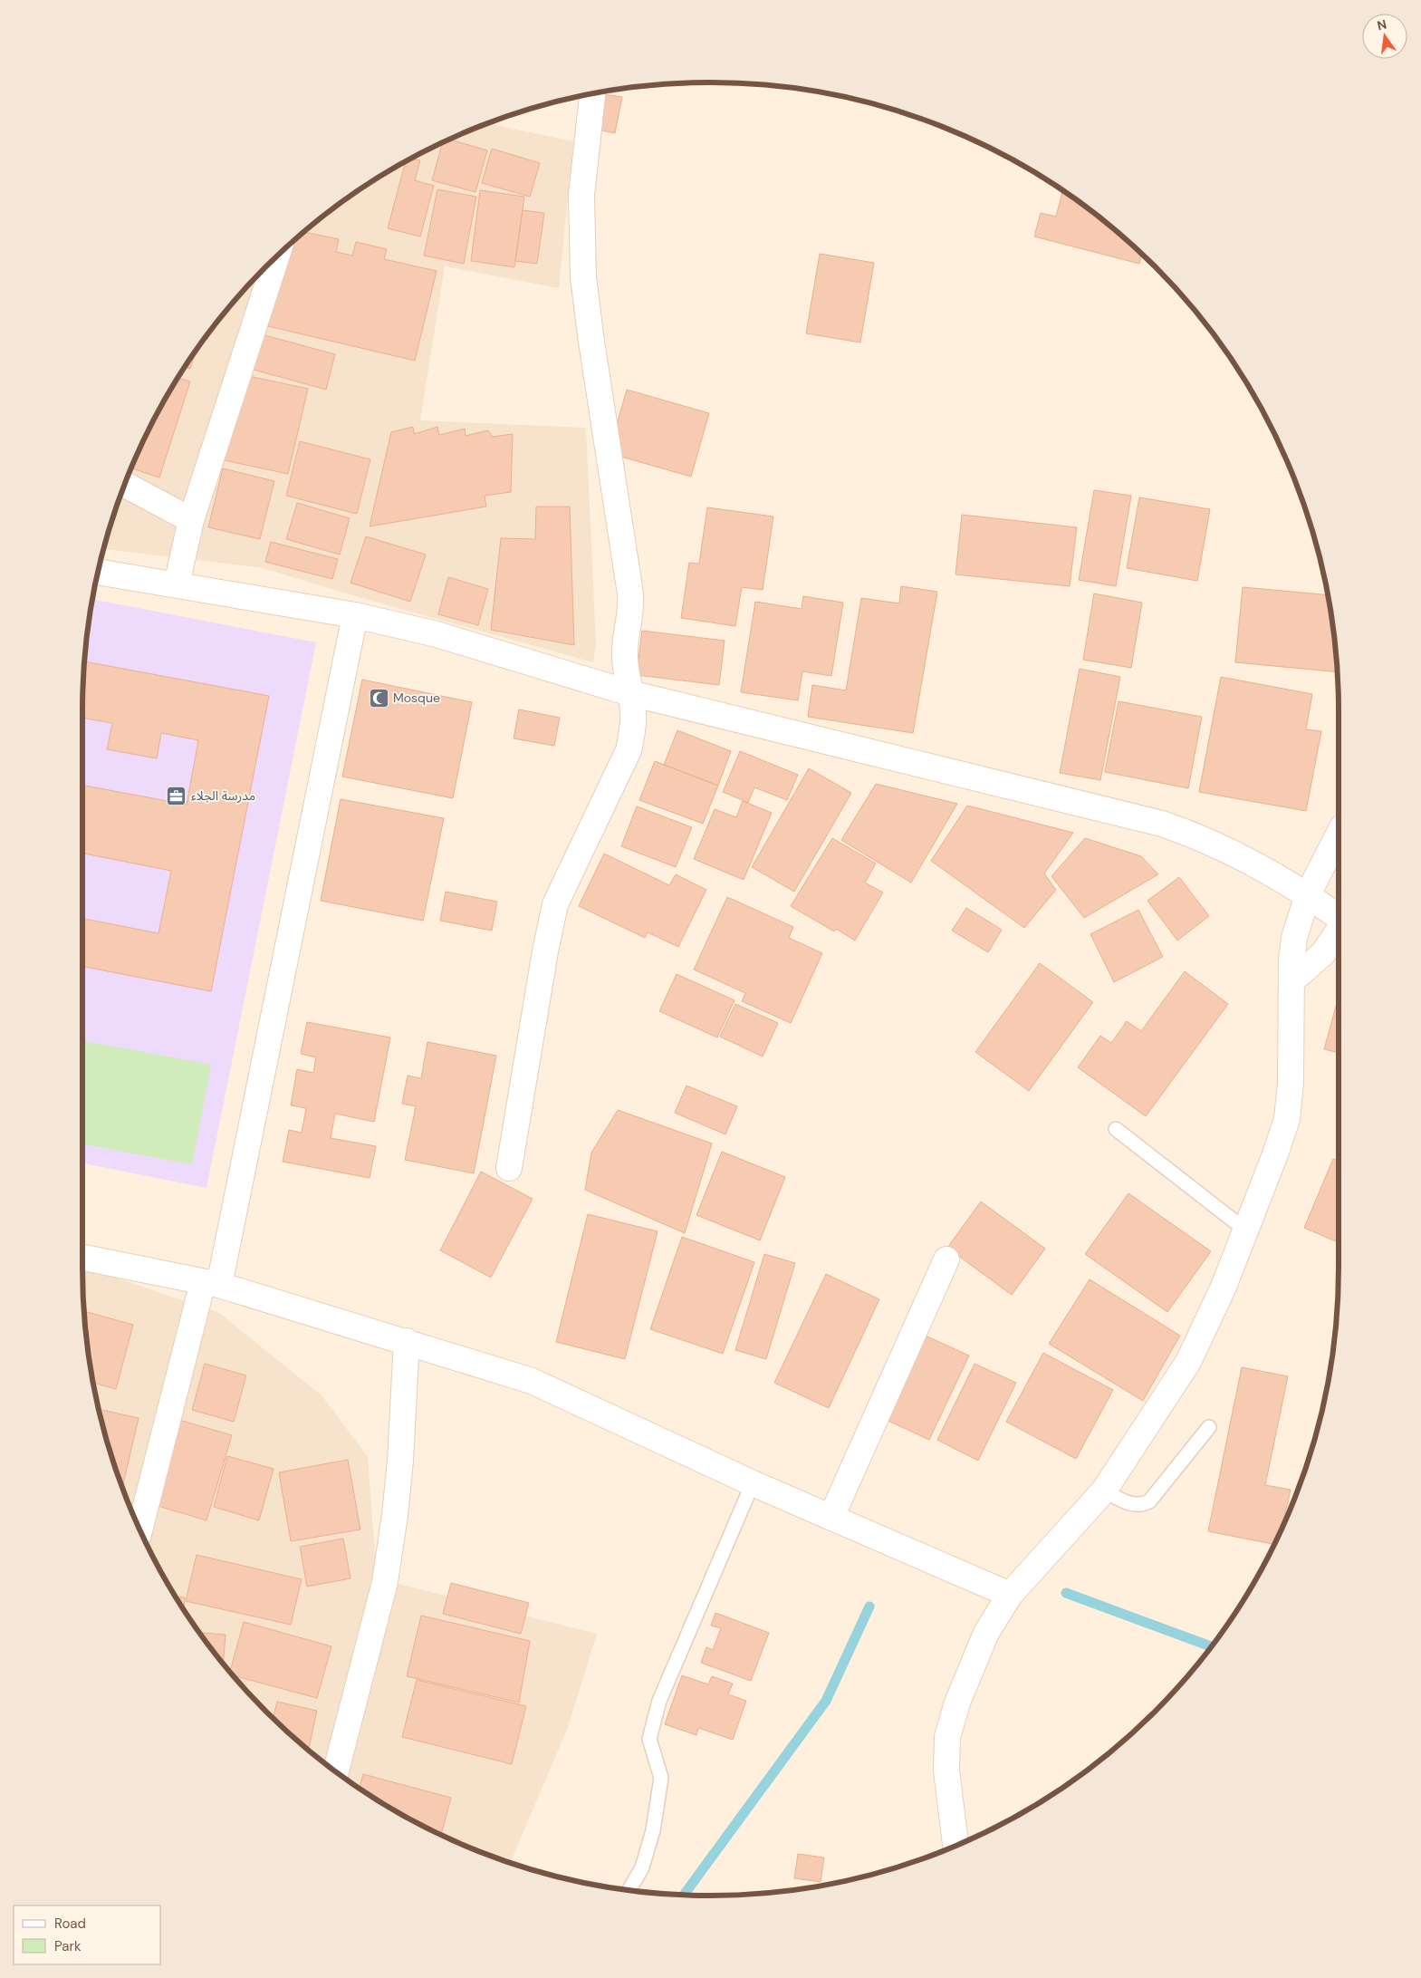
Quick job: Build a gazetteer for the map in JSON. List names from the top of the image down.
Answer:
{
  "places": {
    "mosque": ["Mosque"],
    "office": ["مدرسة الجلاء"]
  },
  "legend": ["Road", "Park"],
  "north": "top"
}
